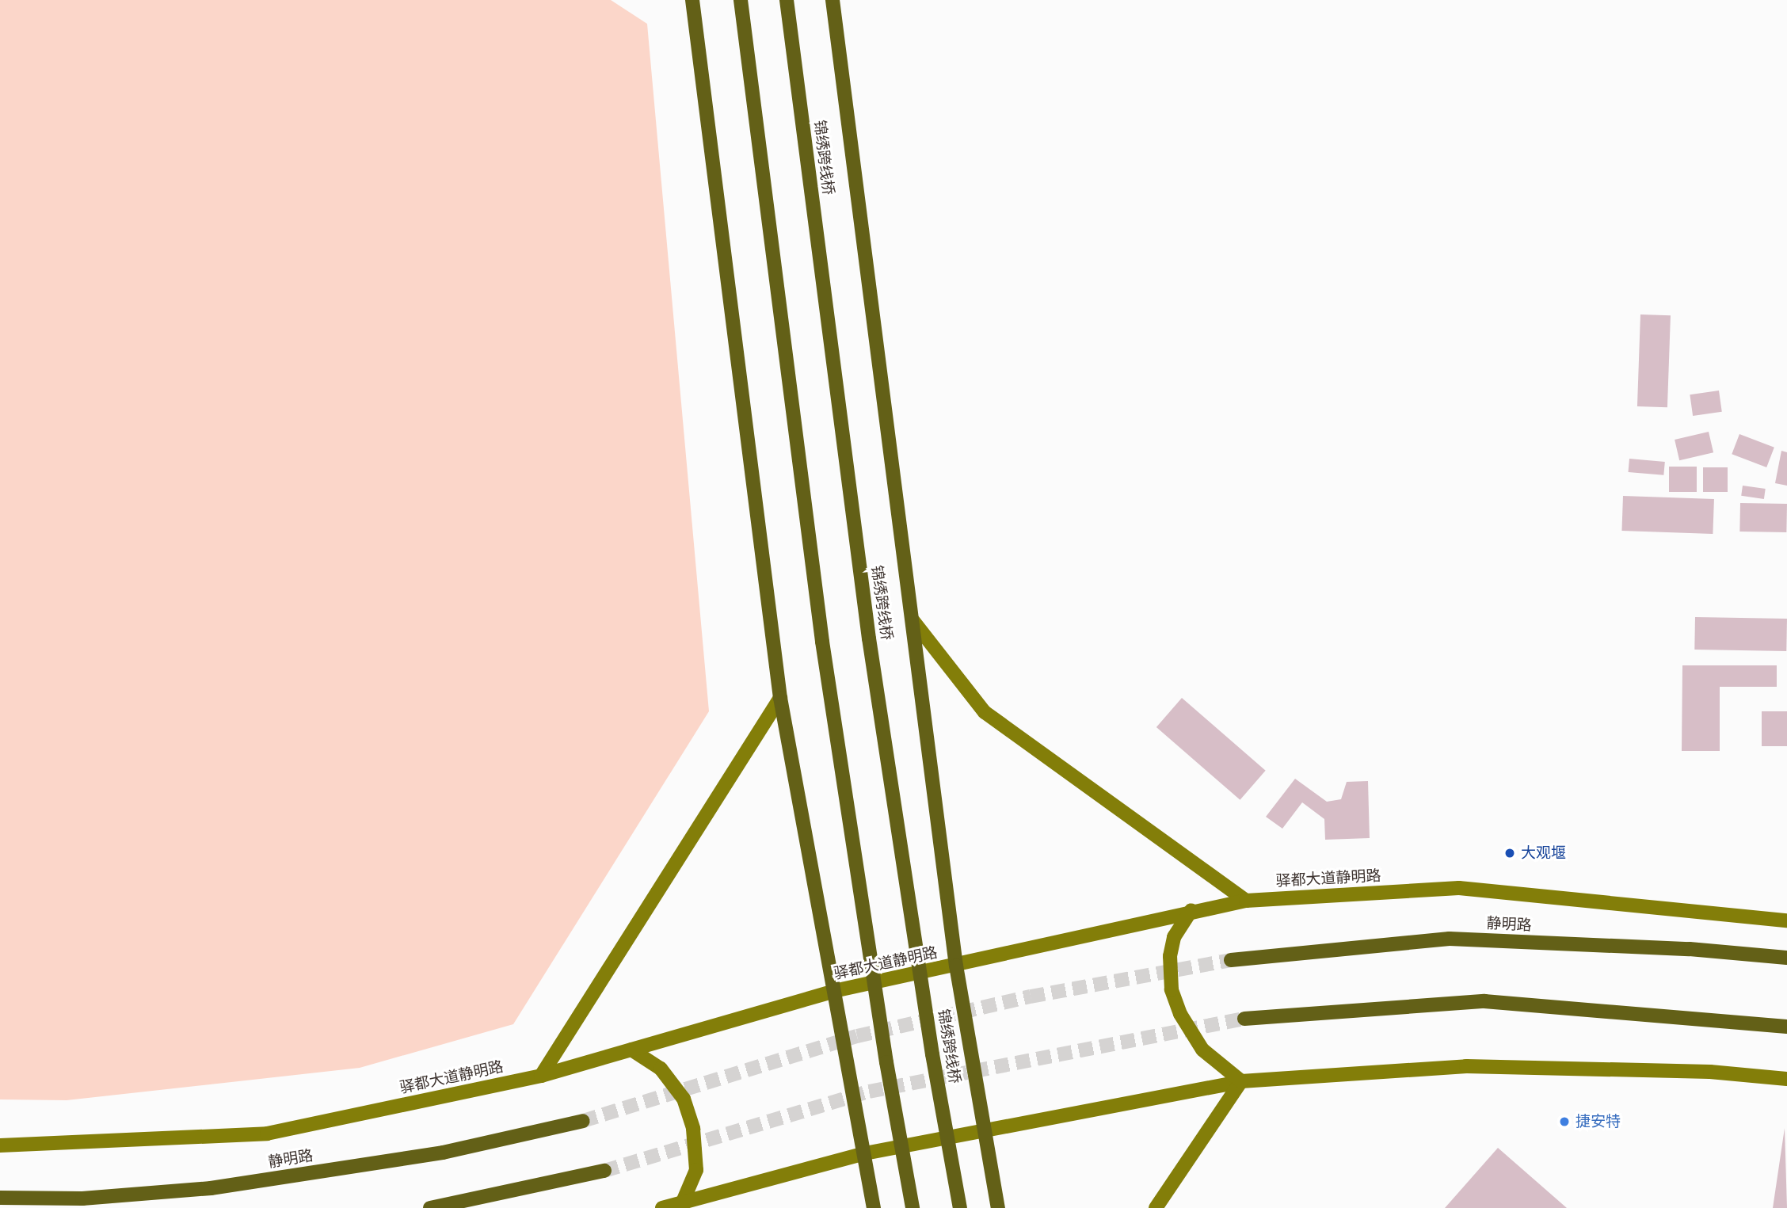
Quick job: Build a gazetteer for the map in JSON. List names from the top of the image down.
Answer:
{
  "streets": {
    "main road": ["锦绣跨线桥", "静明路"],
    "street": ["驿都大道静明路"]
  },
  "places": ["大观堰", "捷安特"]
}
